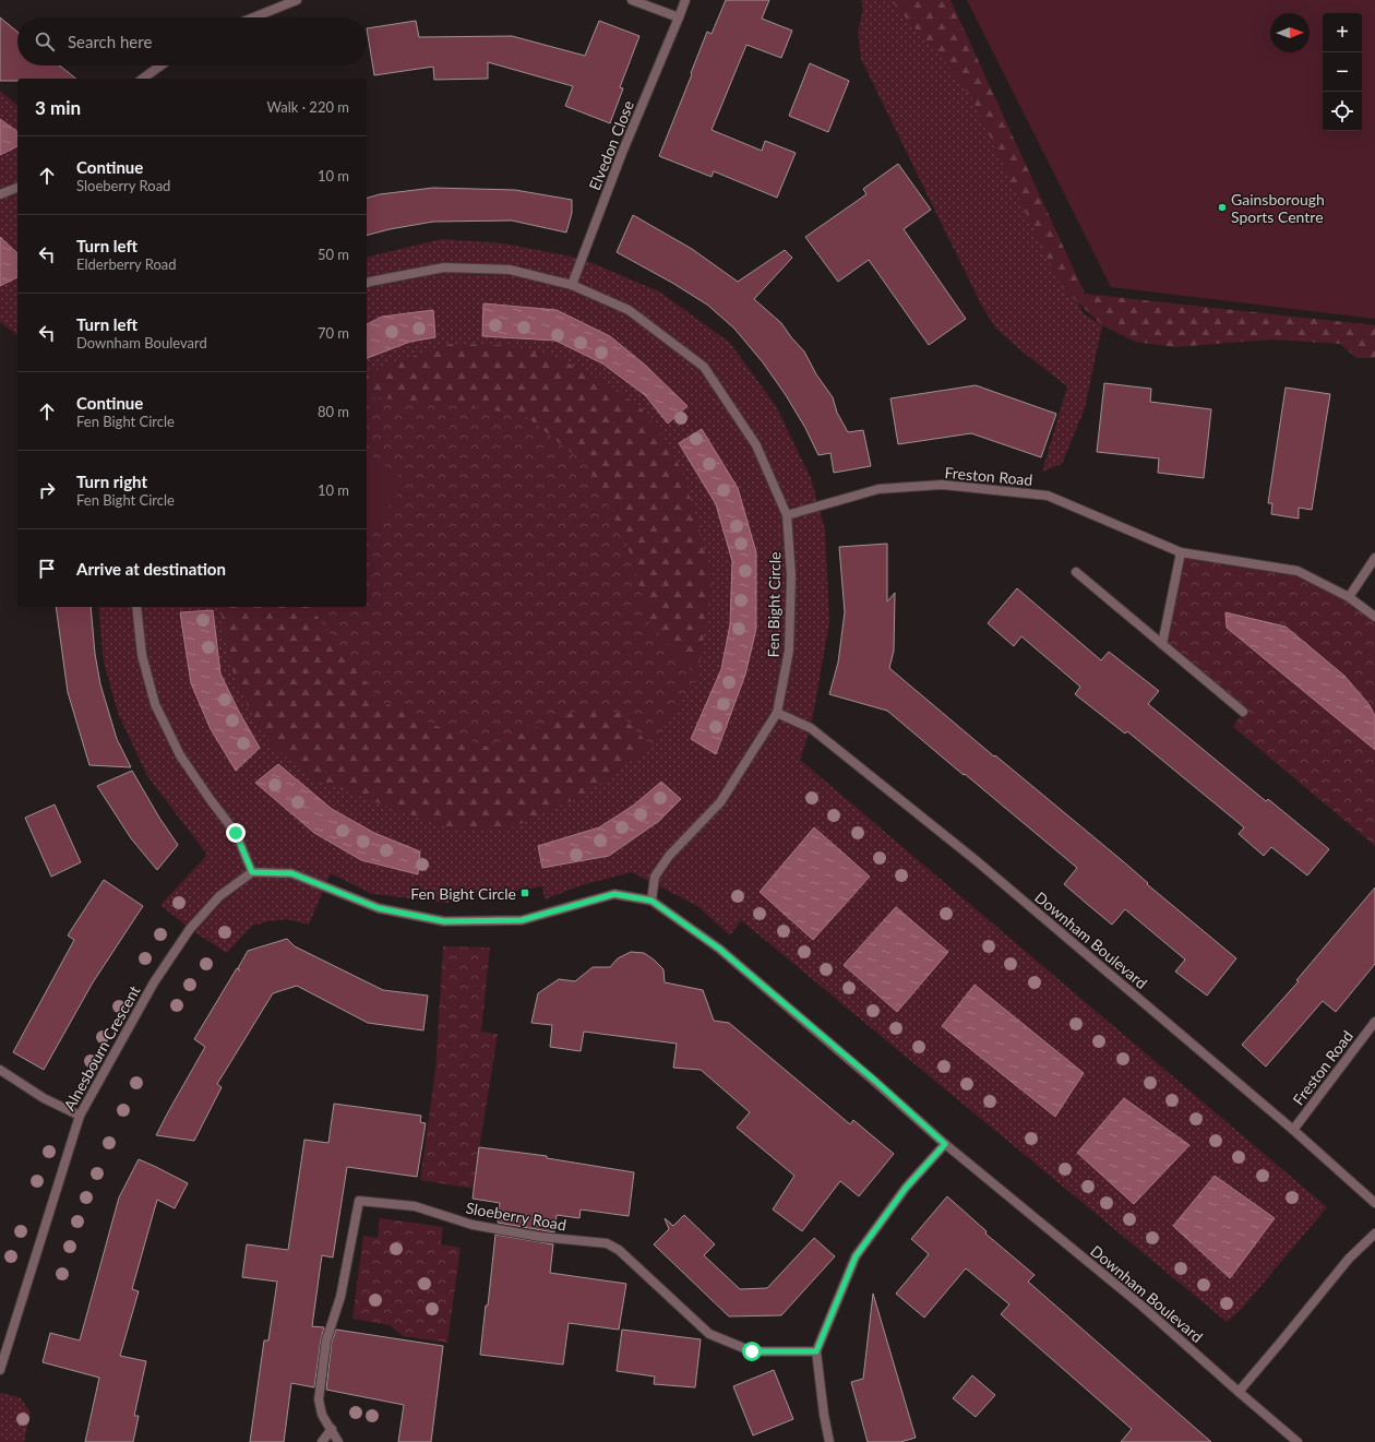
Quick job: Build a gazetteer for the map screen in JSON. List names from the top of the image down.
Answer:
{
  "streets": {
    "street": [
      "Elvedon Close",
      "Freston Road",
      "Fen Bight Circle",
      "Downham Boulevard",
      "Alnesbourn Crescent",
      "Sloeberry Road"
    ]
  },
  "crossings": [
    ["Elvedon Close", "Fen Bight Circle"],
    ["Freston Road", "Fen Bight Circle"],
    ["Freston Road", "Downham Boulevard"],
    ["Fen Bight Circle", "Downham Boulevard"]
  ],
  "places": {
    "other": ["Gainsborough Sports Centre"],
    "transit": ["Fen Bight Circle"]
  },
  "north": "right",
  "page": {
    "map_buttons": ["+", "−"],
    "search": "Search here",
    "heading": ["3 min", "Walk · 220 m"],
    "list": [
      ["Continue", "Sloeberry Road", "10 m"],
      ["Turn left", "Elderberry Road", "50 m"],
      ["Turn left", "Downham Boulevard", "70 m"],
      ["Continue", "Fen Bight Circle", "80 m"],
      ["Turn right", "Fen Bight Circle", "10 m"],
      "Arrive at destination"
    ]
  }
}
